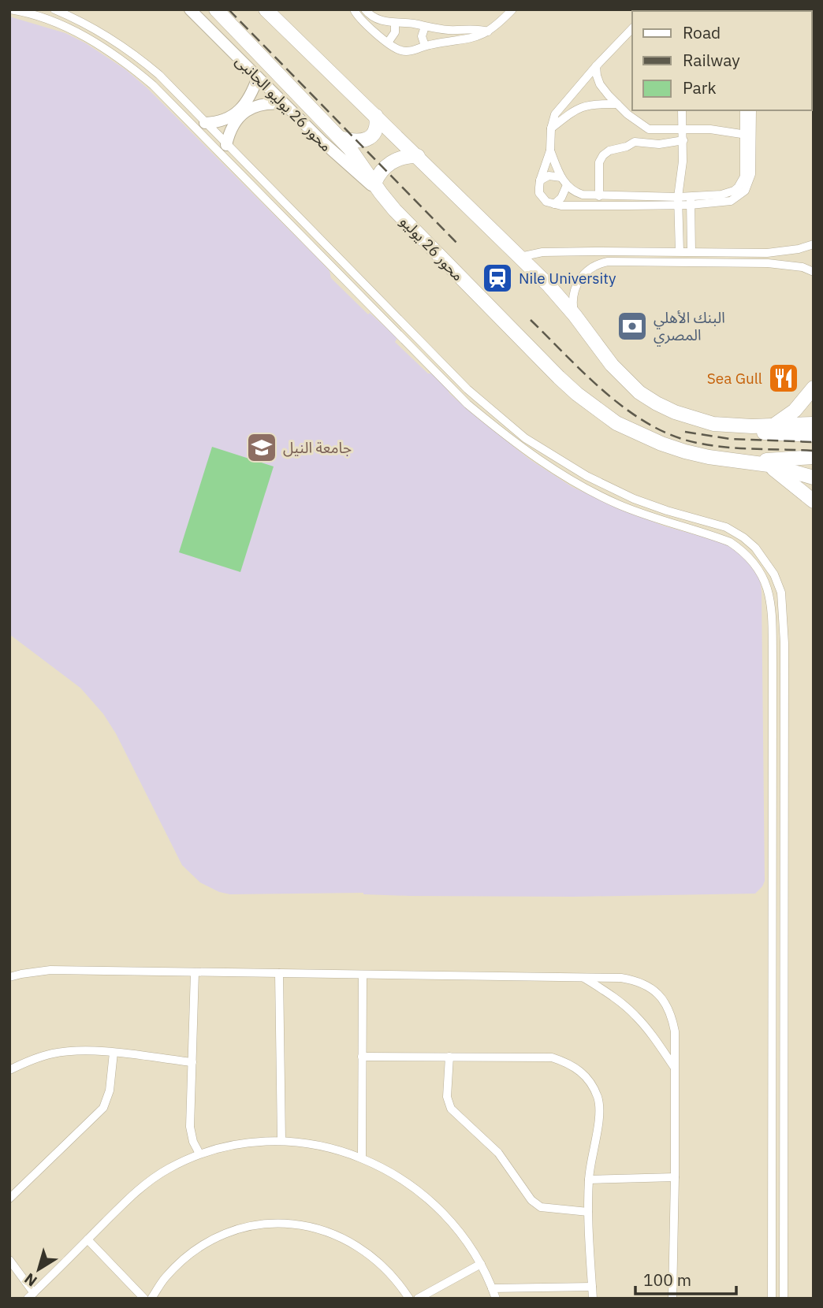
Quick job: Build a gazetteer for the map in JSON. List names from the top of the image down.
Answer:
{
  "streets": {
    "highway": ["محور 26 يوليو"],
    "main road": ["محور 26 يوليو الجانبى"]
  },
  "crossings": [
    ["محور 26 يوليو الجانبى", "محور 26 يوليو"]
  ],
  "places": {
    "station": ["Nile University"],
    "bank": ["البنك الأهلي المصري"],
    "restaurant": ["Sea Gull"],
    "school or university": ["جامعة النيل"]
  },
  "legend": ["Road", "Railway", "Park"],
  "scale_bar": "100 m",
  "north": "bottom left"
}
